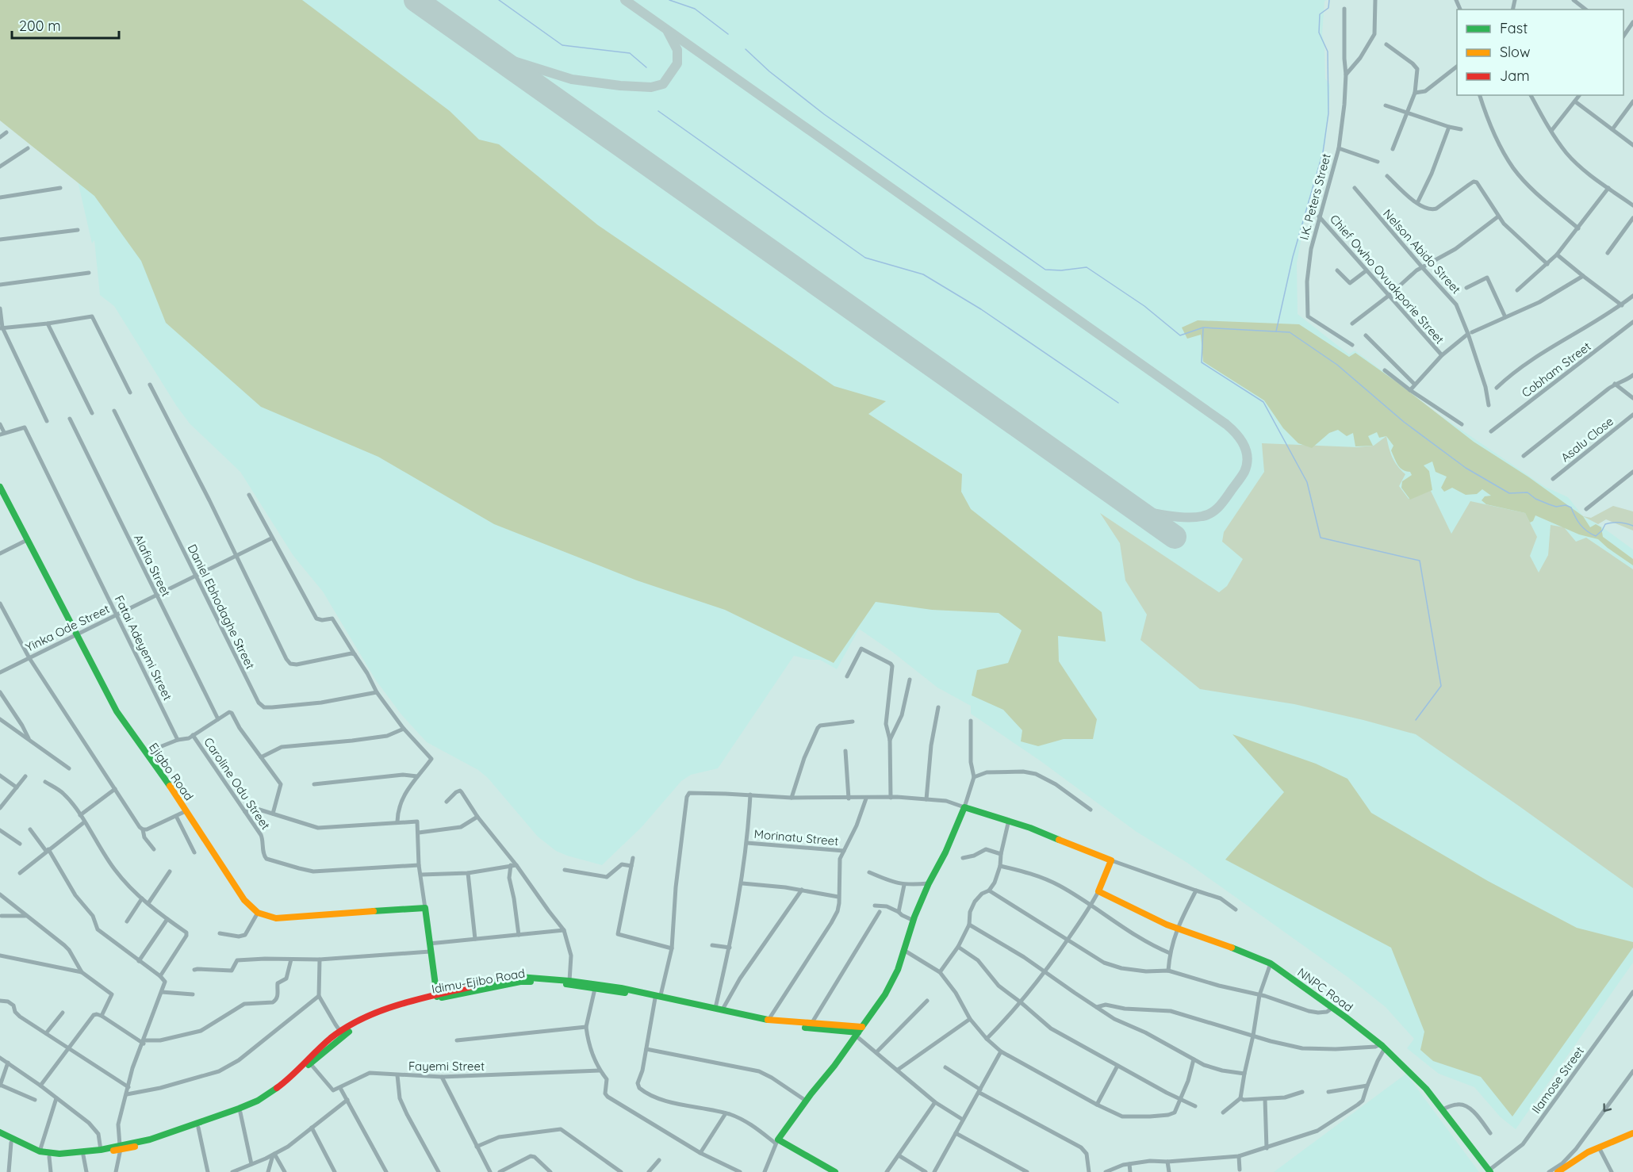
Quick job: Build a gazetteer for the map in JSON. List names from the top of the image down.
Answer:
{
  "streets": {
    "main road": ["Ejigbo Road", "Idimu-Ejibo Road", "NNPC Road"],
    "street": [
      "I.K. Peters Street",
      "Nelson Abido Street",
      "Chief Owho Ovuakporie Street",
      "Cobham Street",
      "Asalu Close",
      "Alafia Street",
      "Daniel Ebhodaghe Street",
      "Yinka Ode Street",
      "Fatai Adeyemi Street",
      "Caroline Odu Street",
      "Morinatu Street",
      "Fayemi Street",
      "Ilamose Street"
    ]
  },
  "crossings": [
    ["I.K. Peters Street", "Chief Owho Ovuakporie Street"],
    ["Alafia Street", "Yinka Ode Street"],
    ["Daniel Ebhodaghe Street", "Yinka Ode Street"],
    ["Yinka Ode Street", "Fatai Adeyemi Street"],
    ["Yinka Ode Street", "Ejigbo Road"],
    ["NNPC Road", "Ilamose Street"]
  ],
  "legend": ["Fast", "Slow", "Jam"],
  "scale_bar": "200 m"
}
